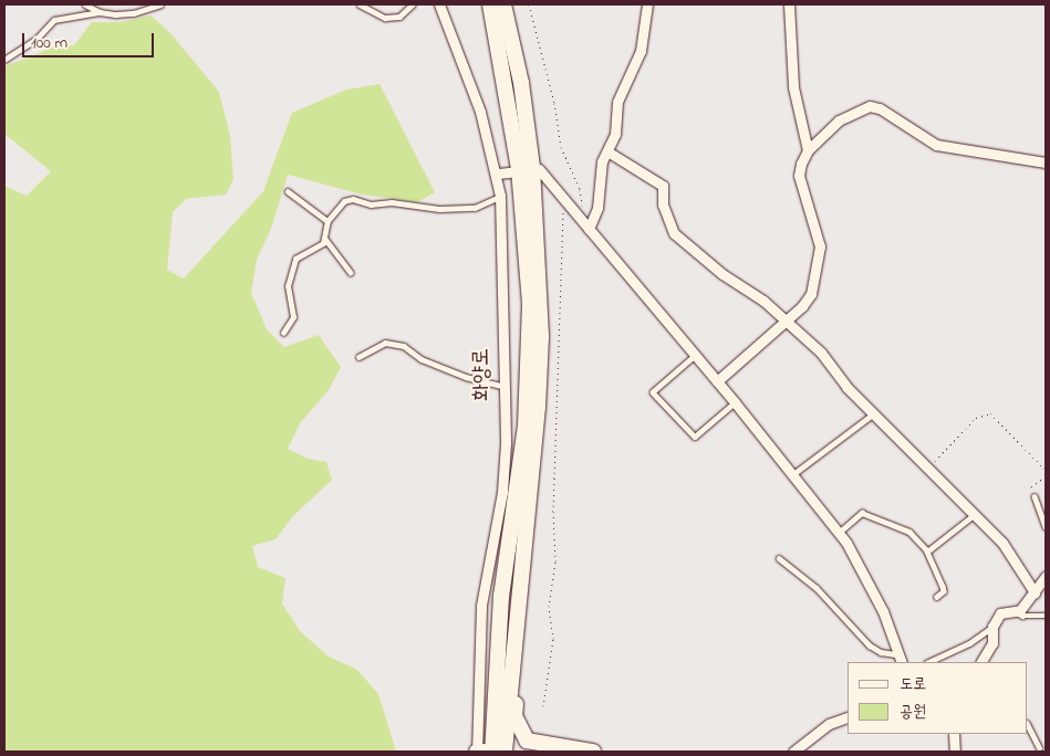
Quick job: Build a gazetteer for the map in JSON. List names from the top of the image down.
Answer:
{
  "streets": {
    "main road": ["화양로"]
  },
  "legend": ["도로", "공원"],
  "scale_bar": "100 m"
}
